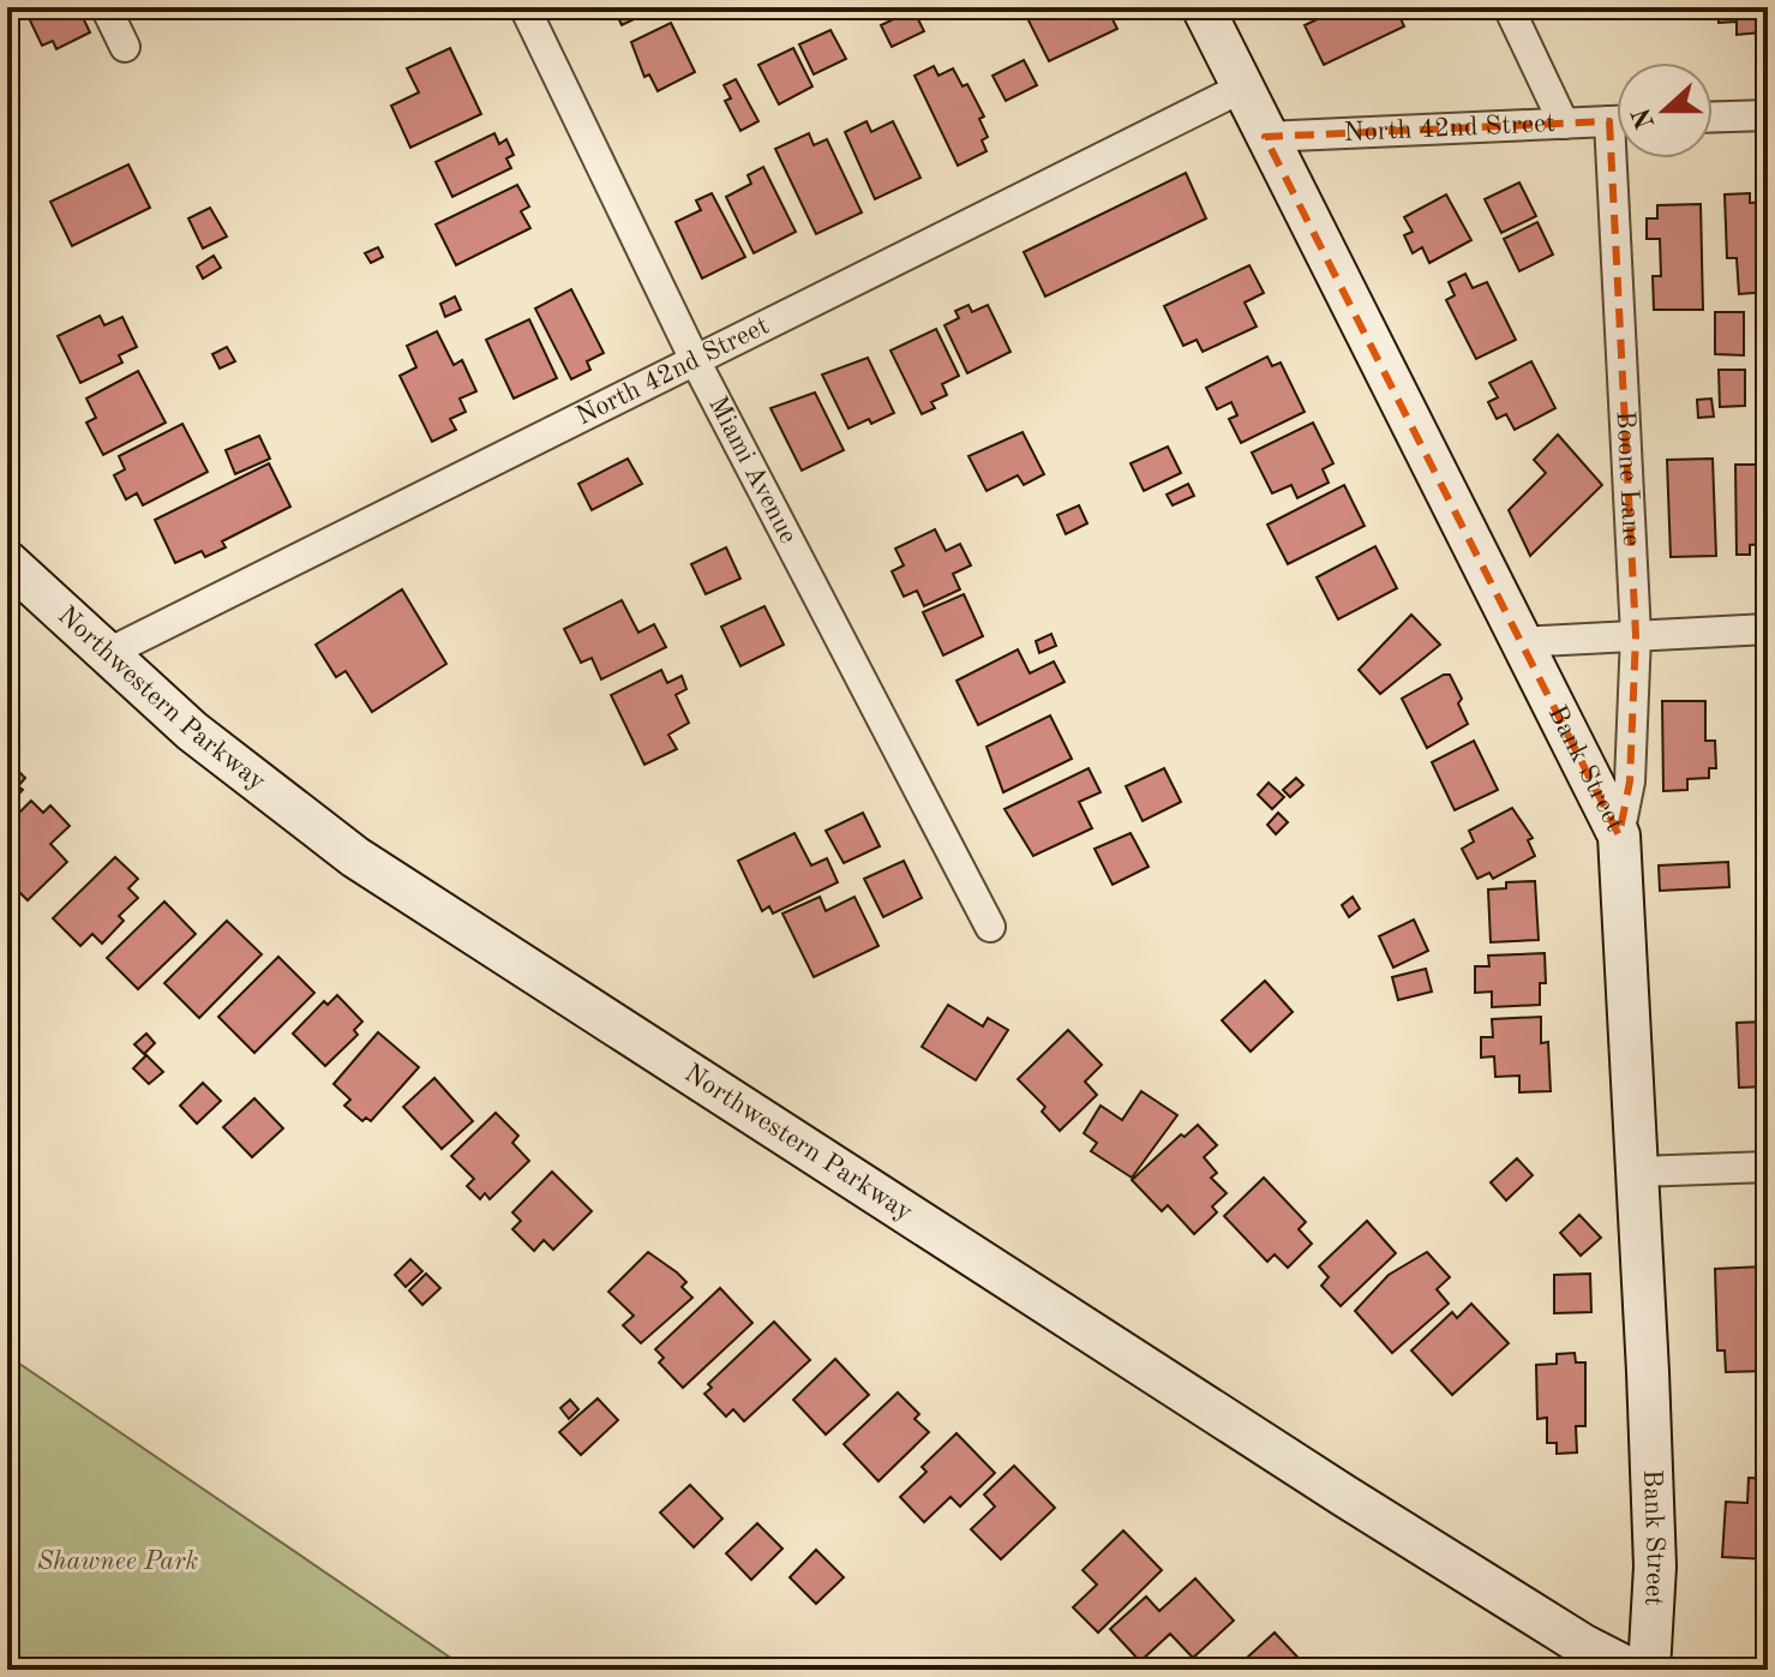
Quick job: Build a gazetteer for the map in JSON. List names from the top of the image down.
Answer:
{
  "streets": {
    "street": [
      "North 42nd Street",
      "Miami Avenue",
      "Boone Lane",
      "Northwestern Parkway",
      "Bank Street"
    ]
  },
  "crossings": [
    ["North 42nd Street", "Miami Avenue"],
    ["North 42nd Street", "Northwestern Parkway"],
    ["North 42nd Street", "Bank Street"],
    ["Boone Lane", "Bank Street"]
  ],
  "parks": ["Shawnee Park"],
  "north": "left"
}
